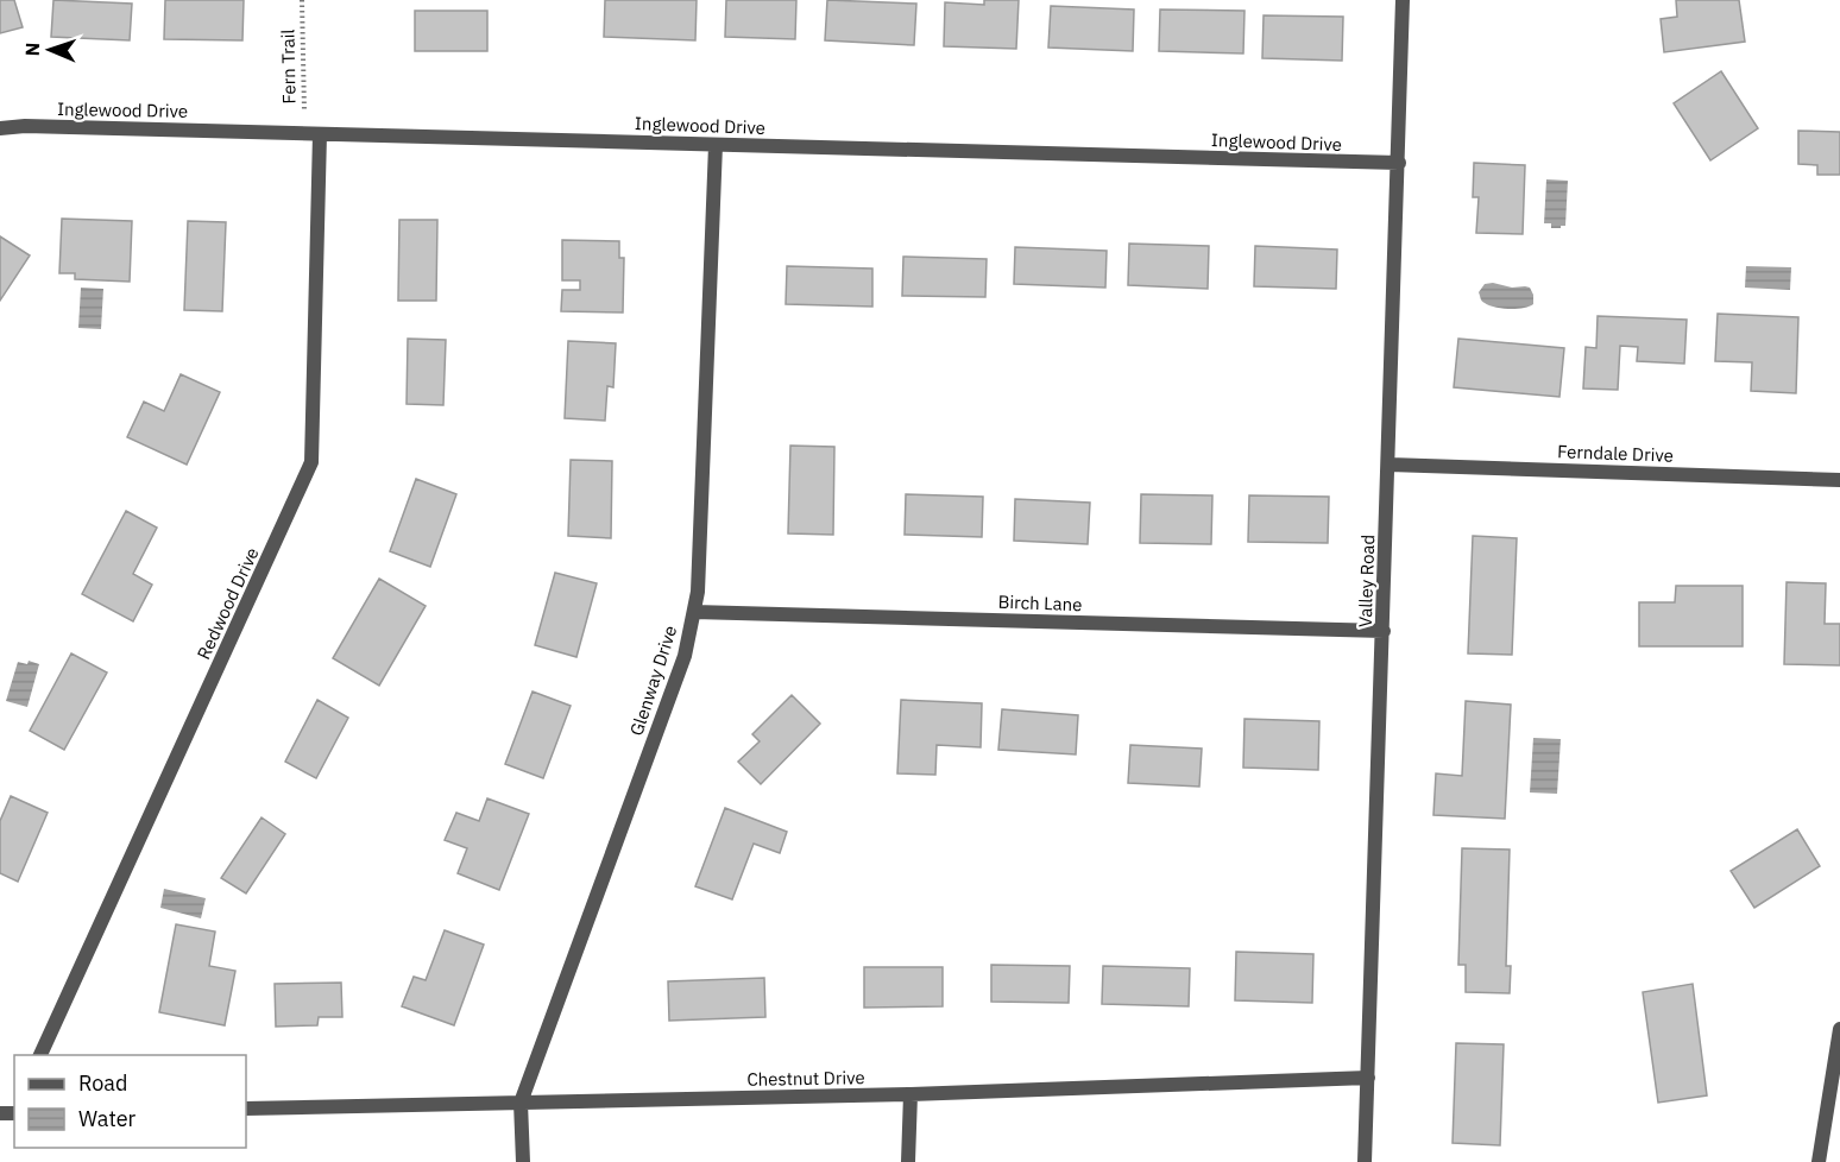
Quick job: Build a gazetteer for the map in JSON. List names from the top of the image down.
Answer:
{
  "streets": {
    "street": [
      "Inglewood Drive",
      "Ferndale Drive",
      "Valley Road",
      "Redwood Drive",
      "Birch Lane",
      "Glenway Drive",
      "Chestnut Drive"
    ],
    "path": ["Fern Trail"]
  },
  "crossings": [
    ["Fern Trail", "Inglewood Drive"],
    ["Fern Trail", "Redwood Drive"],
    ["Inglewood Drive", "Valley Road"],
    ["Inglewood Drive", "Redwood Drive"],
    ["Inglewood Drive", "Glenway Drive"],
    ["Ferndale Drive", "Valley Road"],
    ["Valley Road", "Birch Lane"],
    ["Valley Road", "Chestnut Drive"],
    ["Birch Lane", "Glenway Drive"],
    ["Glenway Drive", "Chestnut Drive"]
  ],
  "legend": ["Road", "Water"],
  "north": "left"
}
